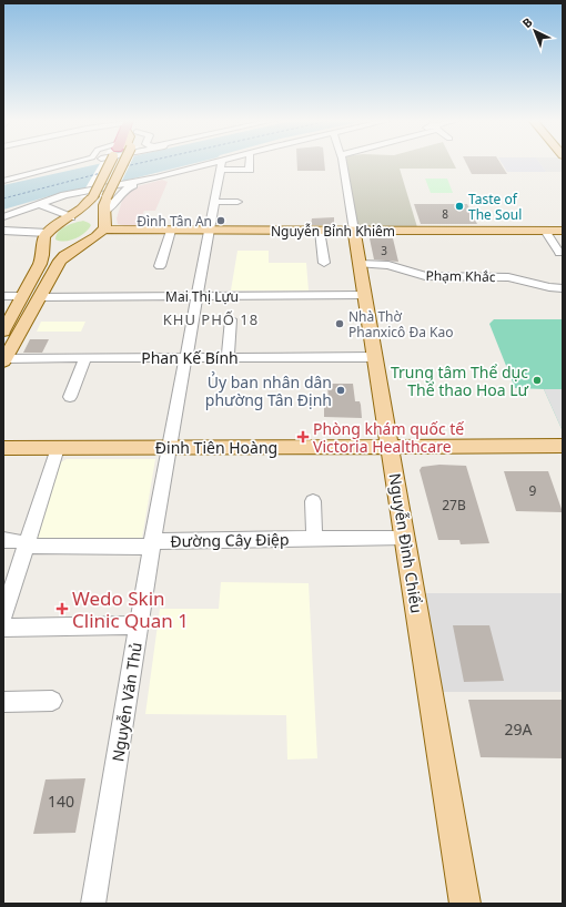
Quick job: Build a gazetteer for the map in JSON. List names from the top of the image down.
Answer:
{
  "streets": {
    "main road": ["Nguyễn Bỉnh Khiêm", "Đinh Tiên Hoàng", "Nguyễn Đình Chiểu"],
    "street": [
      "Phạm Khắc",
      "Mai Thị Lựu",
      "Phan Kế Bính",
      "Đường Cây Điệp",
      "Nguyễn Văn Thủ"
    ]
  },
  "crossings": [
    ["Nguyễn Bỉnh Khiêm", "Nguyễn Đình Chiểu"],
    ["Nguyễn Bỉnh Khiêm", "Nguyễn Văn Thủ"],
    ["Phạm Khắc", "Nguyễn Đình Chiểu"],
    ["Mai Thị Lựu", "Nguyễn Đình Chiểu"],
    ["Mai Thị Lựu", "Nguyễn Văn Thủ"],
    ["Phan Kế Bính", "Nguyễn Đình Chiểu"],
    ["Phan Kế Bính", "Nguyễn Văn Thủ"],
    ["Đinh Tiên Hoàng", "Nguyễn Đình Chiểu"],
    ["Đinh Tiên Hoàng", "Nguyễn Văn Thủ"],
    ["Đường Cây Điệp", "Nguyễn Đình Chiểu"],
    ["Đường Cây Điệp", "Nguyễn Văn Thủ"]
  ],
  "districts": ["KHU PHỐ 18"],
  "places": {
    "other": [
      "Taste of The Soul",
      "Đình Tân An",
      "Nhà Thờ Phanxicô Đa Kao",
      "Trung tâm Thể dục Thể thao Hoa Lư",
      "Ủy ban nhân dân phường Tân Định"
    ],
    "health": ["Phòng khám quốc tế Victoria Healthcare", "Wedo Skin Clinic Quan 1"]
  },
  "house_numbers": [
    "8",
    "3",
    "9",
    "27B",
    "29A",
    "140"
  ],
  "north": "top left"
}
